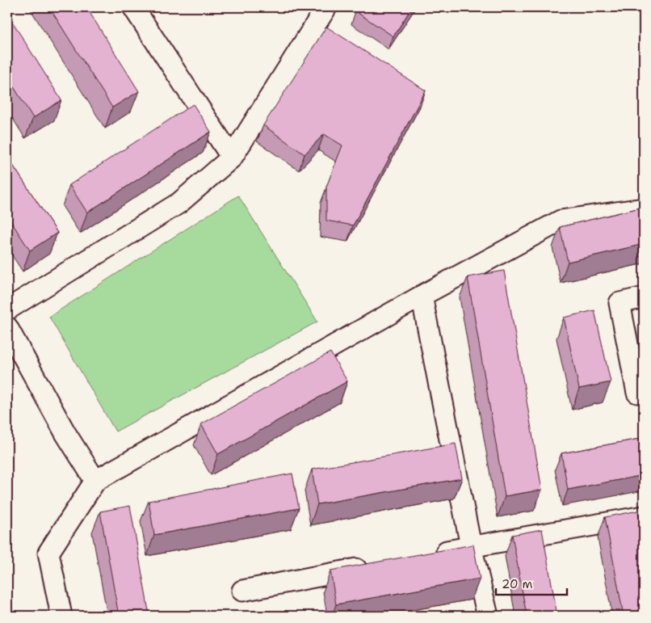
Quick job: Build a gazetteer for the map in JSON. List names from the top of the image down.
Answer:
{
  "scale_bar": "20 m"
}
